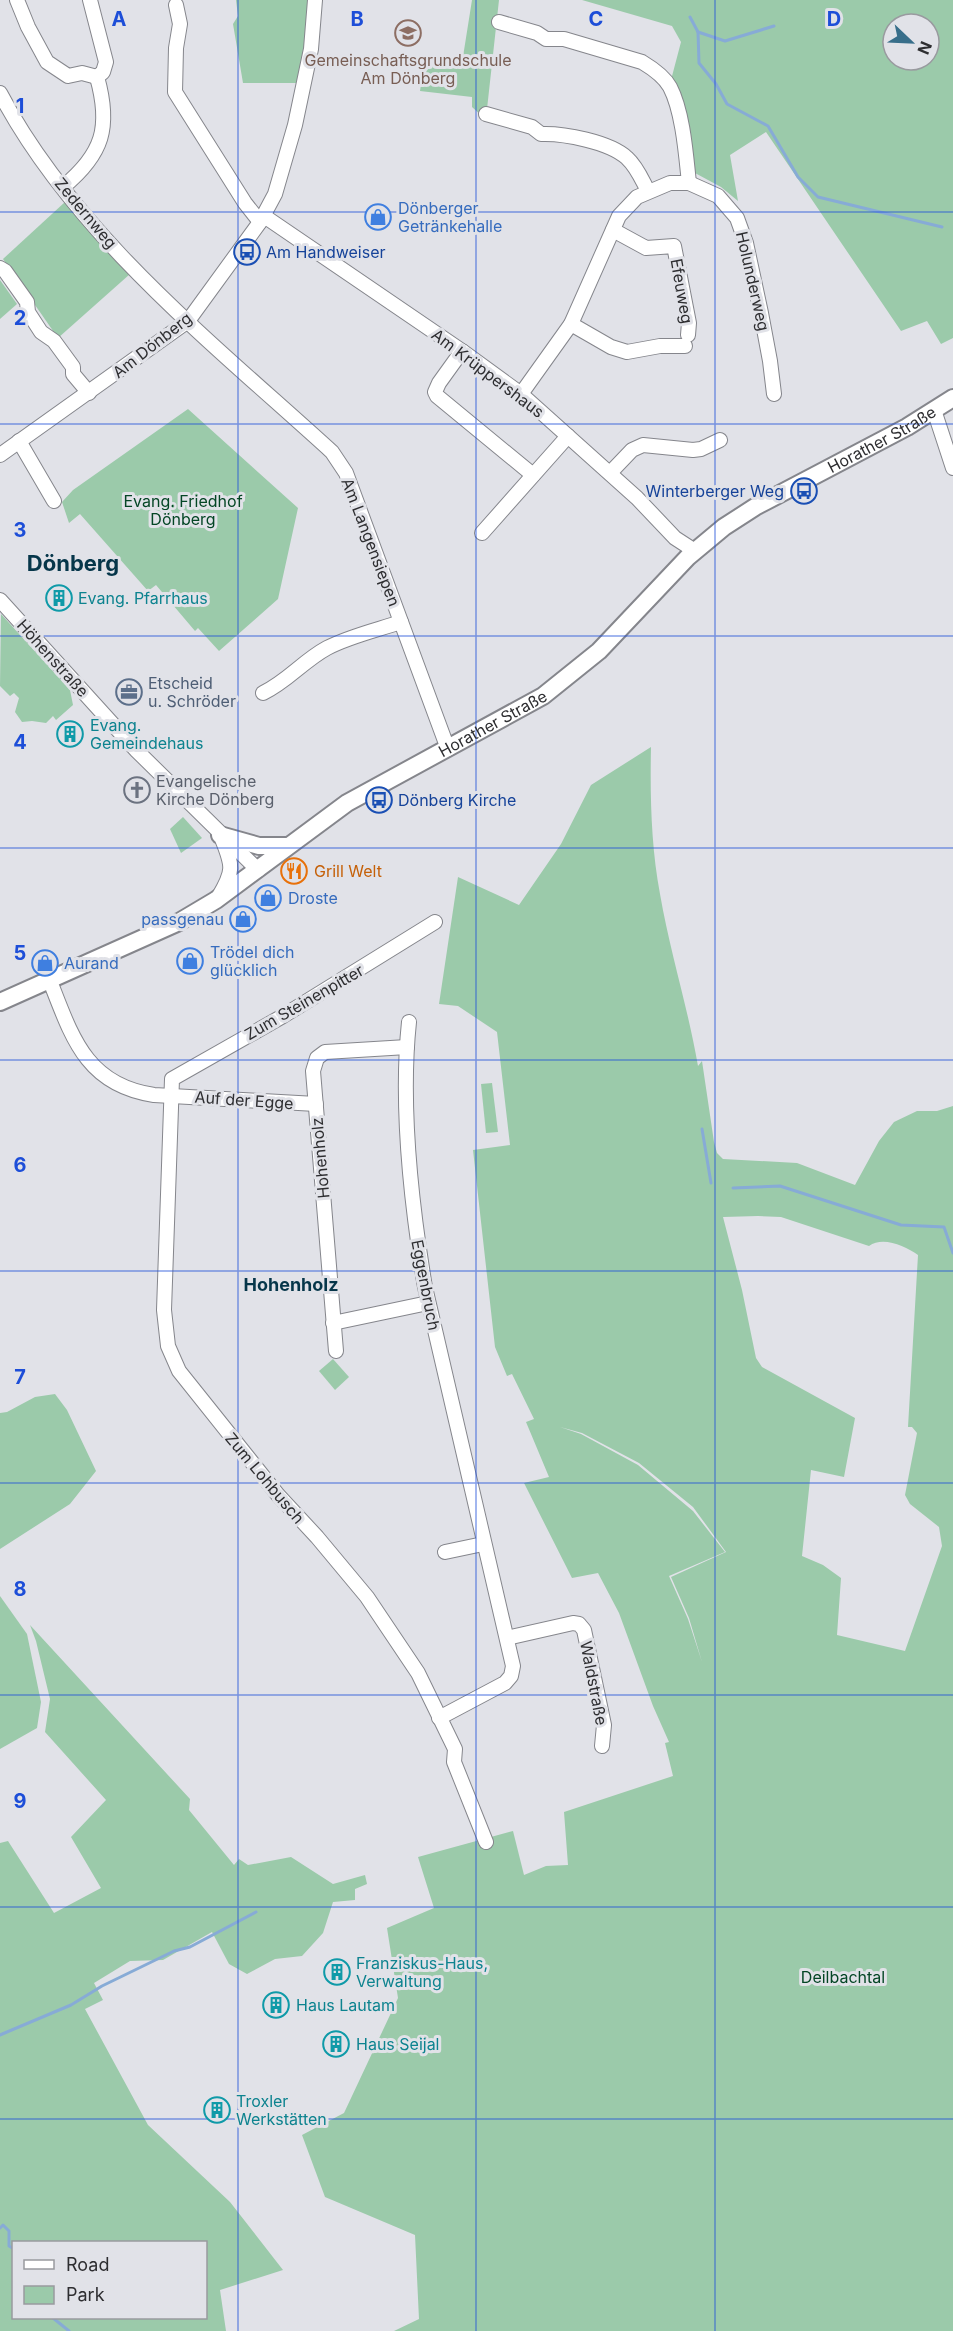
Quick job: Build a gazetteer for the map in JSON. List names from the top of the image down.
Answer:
{
  "streets": {
    "main road": ["Horather Straße"],
    "street": [
      "Zedernweg",
      "Holunderweg",
      "Efeuweg",
      "Am Dönberg",
      "Am Krüppershaus",
      "Am Langensiepen",
      "Höhenstraße",
      "Zum Steinenpitter",
      "Auf der Egge",
      "Hohenholz",
      "Eggenbruch",
      "Zum Lohbusch",
      "Waldstraße"
    ]
  },
  "crossings": [
    ["Zedernweg", "Am Dönberg"],
    ["Zedernweg", "Am Langensiepen"],
    ["Am Dönberg", "Am Krüppershaus"],
    ["Am Dönberg", "Am Langensiepen"],
    ["Am Krüppershaus", "Horather Straße"],
    ["Horather Straße", "Am Langensiepen"],
    ["Horather Straße", "Höhenstraße"],
    ["Horather Straße", "Auf der Egge"],
    ["Zum Steinenpitter", "Zum Lohbusch"],
    ["Auf der Egge", "Hohenholz"],
    ["Auf der Egge", "Zum Lohbusch"],
    ["Hohenholz", "Eggenbruch"],
    ["Eggenbruch", "Zum Lohbusch"],
    ["Eggenbruch", "Waldstraße"]
  ],
  "districts": ["Dönberg", "Hohenholz"],
  "parks": ["Evang. Friedhof Dönberg", "Deilbachtal"],
  "places": {
    "school or university": ["Gemeinschaftsgrundschule Am Dönberg"],
    "shop": [
      "Dönberger Getränkehalle",
      "Droste",
      "passgenau",
      "Trödel dich glücklich",
      "Aurand"
    ],
    "bus stop": ["Am Handweiser", "Winterberger Weg", "Dönberg Kirche"],
    "building": [
      "Evang. Pfarrhaus",
      "Evang. Gemeindehaus",
      "Franziskus-Haus, Verwaltung",
      "Haus Lautam",
      "Haus Seijal",
      "Troxler Werkstätten"
    ],
    "office": ["Etscheid u. Schröder"],
    "church": ["Evangelische Kirche Dönberg"],
    "restaurant": ["Grill Welt"]
  },
  "legend": ["Road", "Park"],
  "north": "bottom right",
  "grid": {
    "columns": [
      "A",
      "B",
      "C",
      "D"
    ],
    "rows": [
      "1",
      "2",
      "3",
      "4",
      "5",
      "6",
      "7",
      "8",
      "9"
    ]
  }
}
